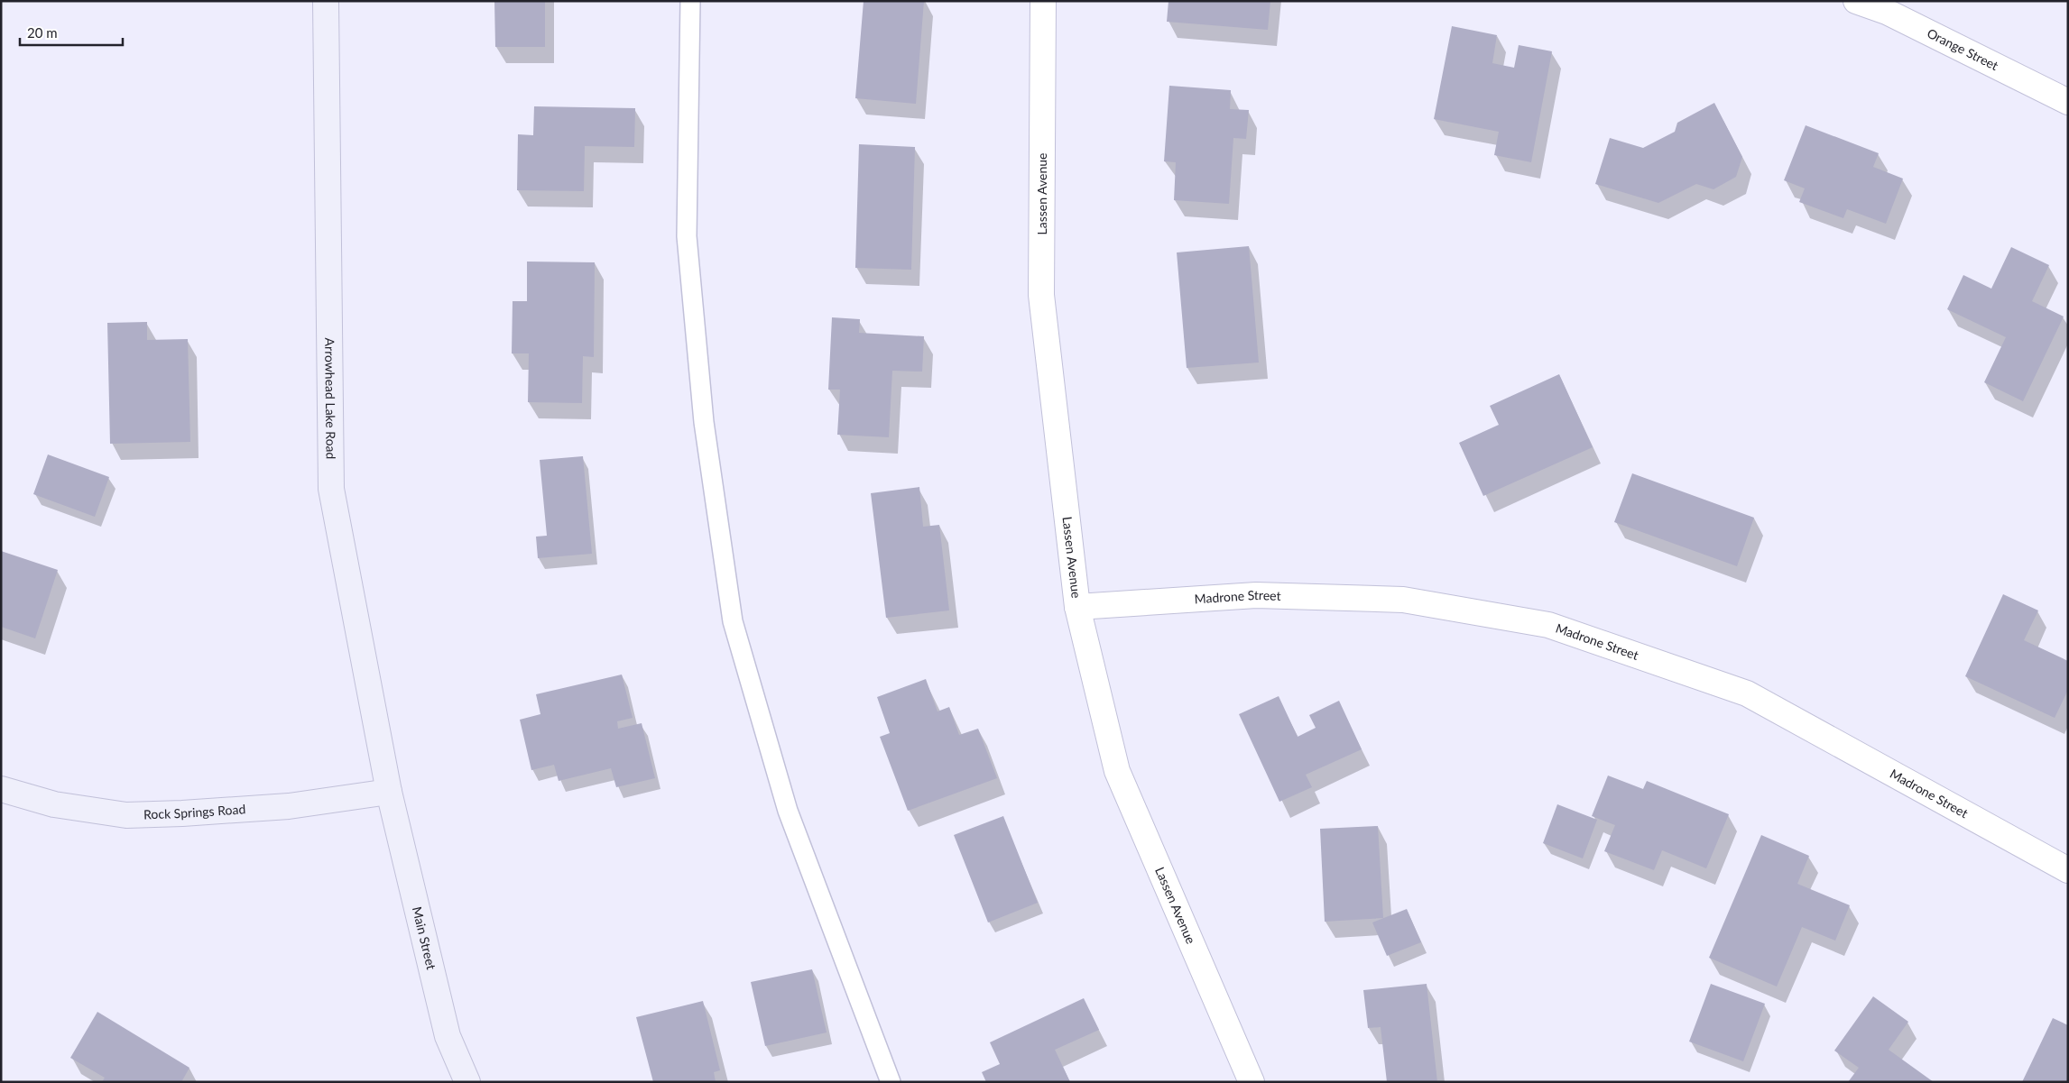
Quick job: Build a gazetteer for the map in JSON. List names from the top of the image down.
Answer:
{
  "streets": {
    "main road": ["Arrowhead Lake Road", "Rock Springs Road", "Main Street"],
    "street": ["Orange Street", "Lassen Avenue", "Madrone Street"]
  },
  "crossings": [
    ["Lassen Avenue", "Madrone Street"],
    ["Arrowhead Lake Road", "Rock Springs Road"],
    ["Arrowhead Lake Road", "Main Street"],
    ["Rock Springs Road", "Main Street"]
  ],
  "scale_bar": "20 m"
}
